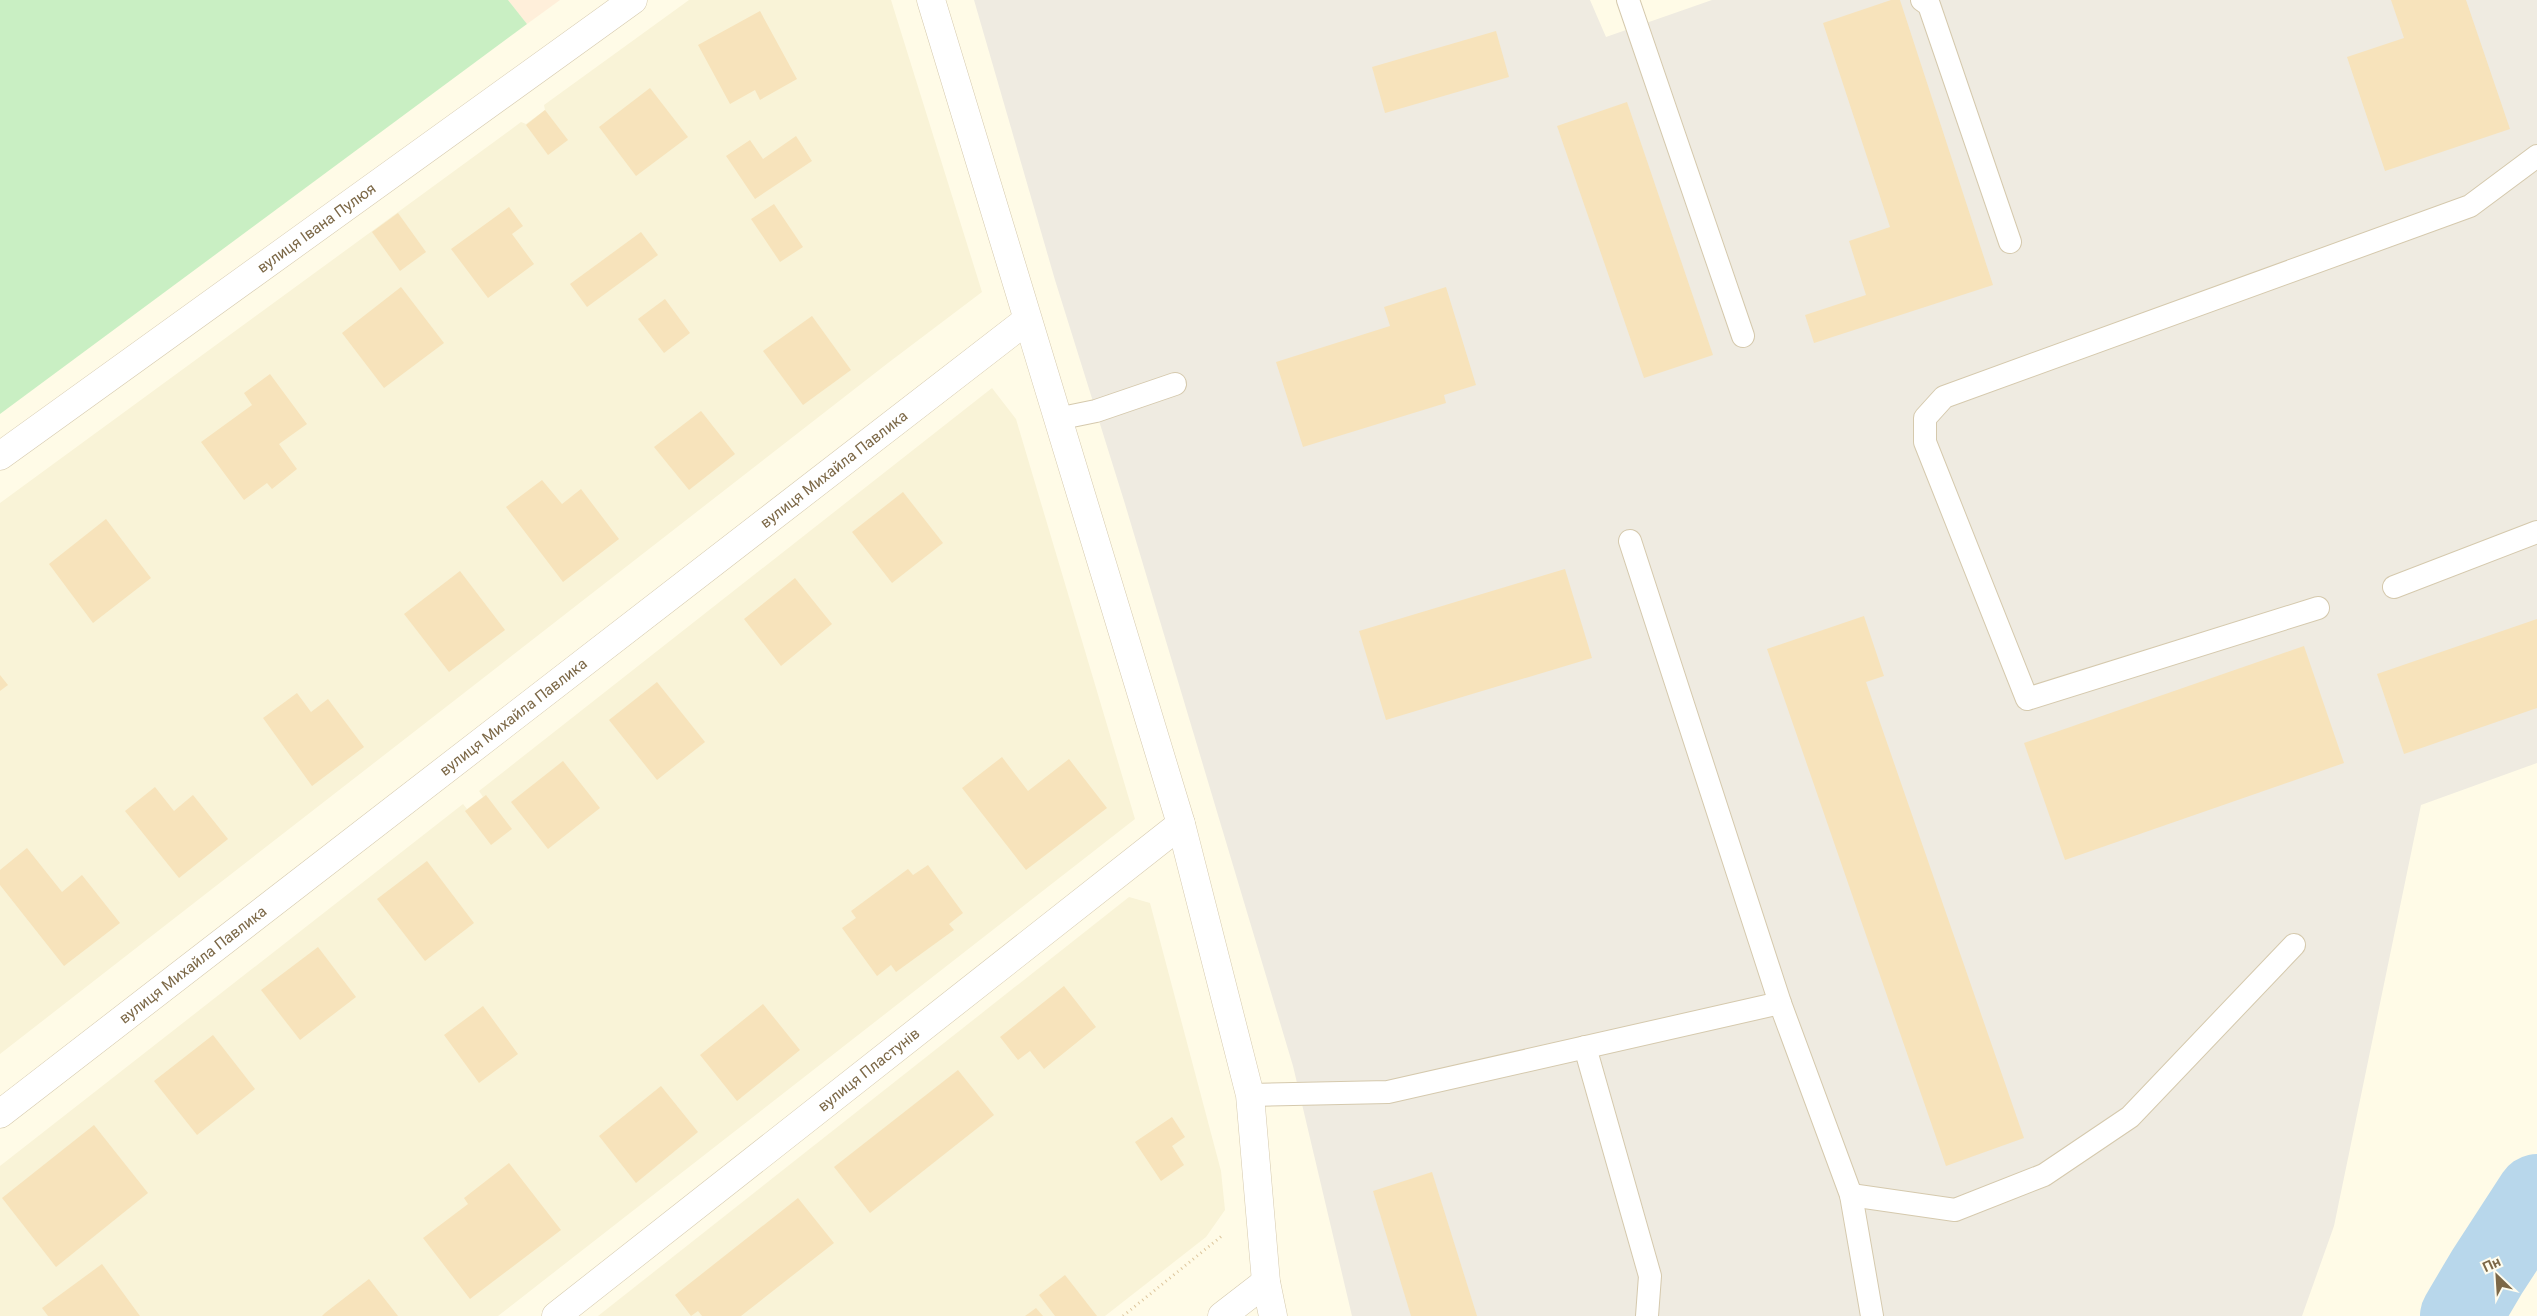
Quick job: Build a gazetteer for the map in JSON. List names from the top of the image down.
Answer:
{
  "streets": {
    "street": ["вулиця Івана Пулюя", "вулиця Михайла Павлика", "вулиця Пластунів"]
  },
  "north": "top left"
}
